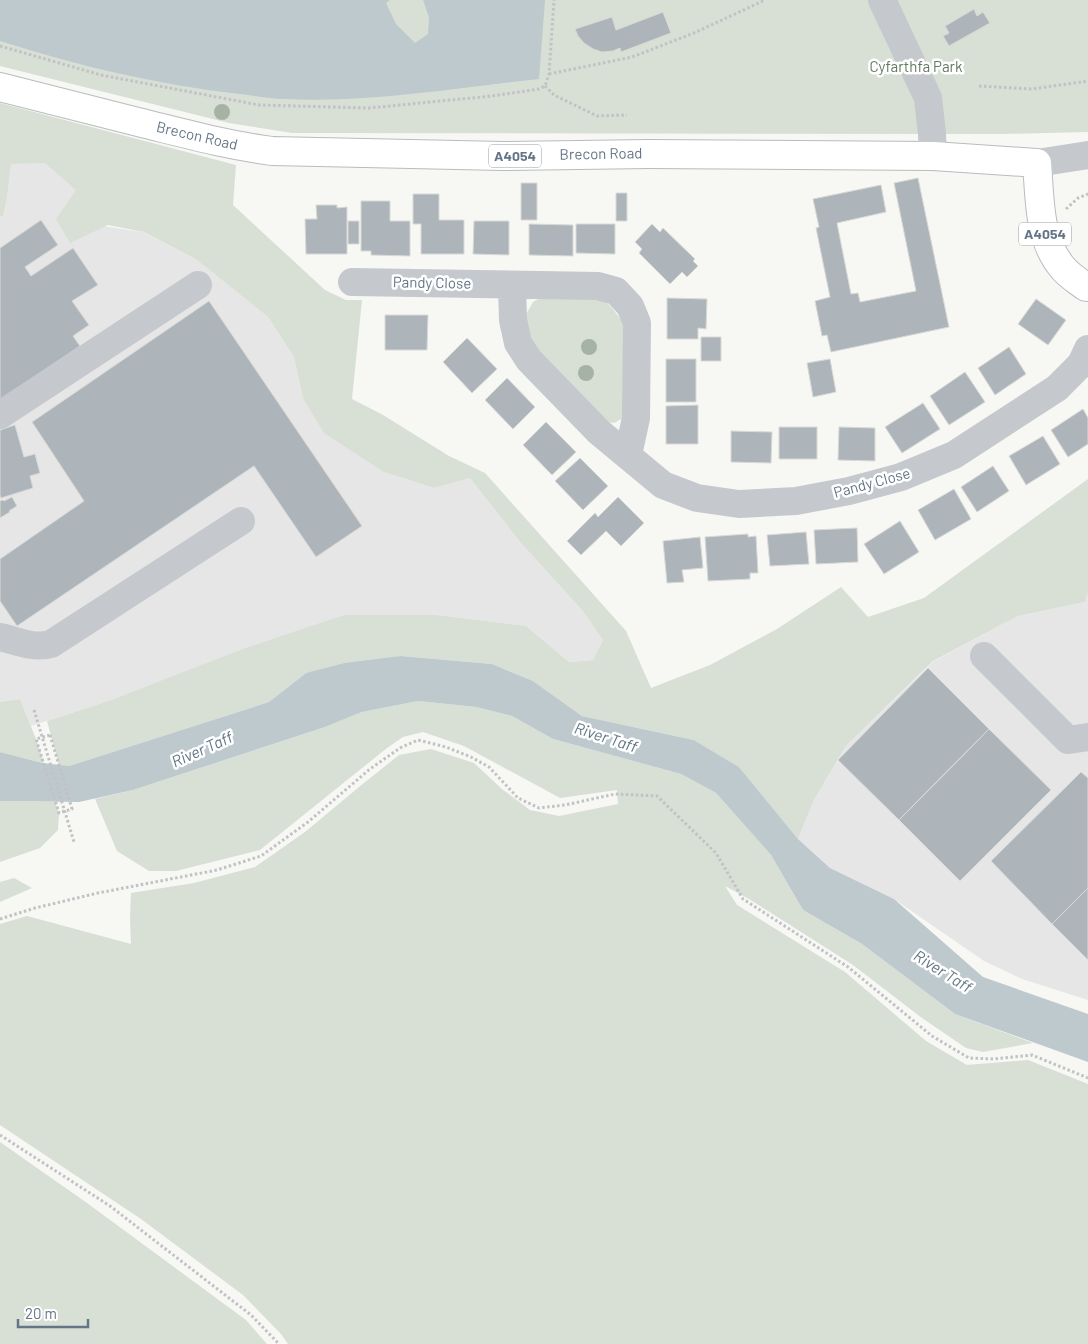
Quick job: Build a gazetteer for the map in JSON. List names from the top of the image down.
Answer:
{
  "streets": {
    "main road": ["Brecon Road", "A4054"],
    "street": ["Pandy Close"]
  },
  "crossings": [
    ["Brecon Road", "A4054"]
  ],
  "water": ["River Taff"],
  "parks": ["Cyfarthfa Park"],
  "scale_bar": "20 m"
}
